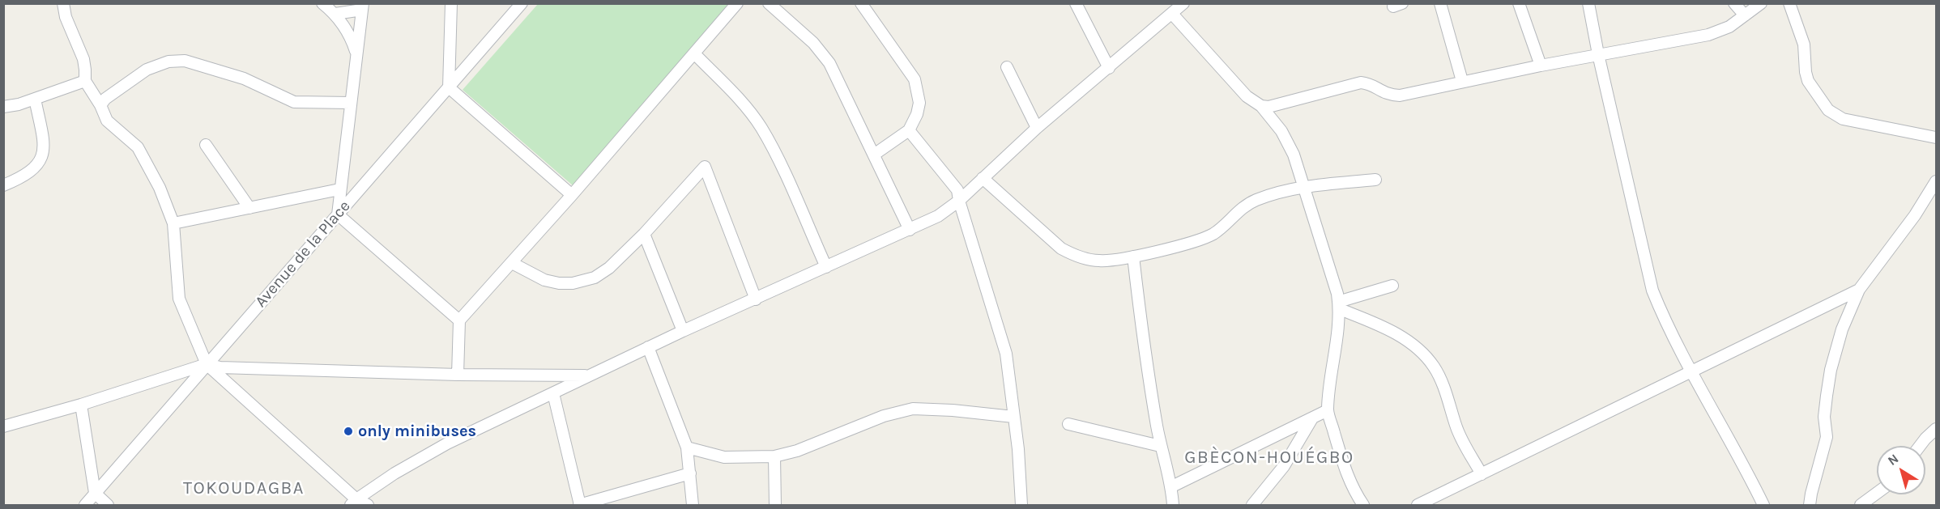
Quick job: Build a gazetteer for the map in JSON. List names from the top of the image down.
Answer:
{
  "streets": {
    "street": ["Avenue de la Place"]
  },
  "districts": ["GBÈCON-HOUÉGBO", "TOKOUDAGBA"],
  "places": ["only minibuses"],
  "north": "top left"
}
